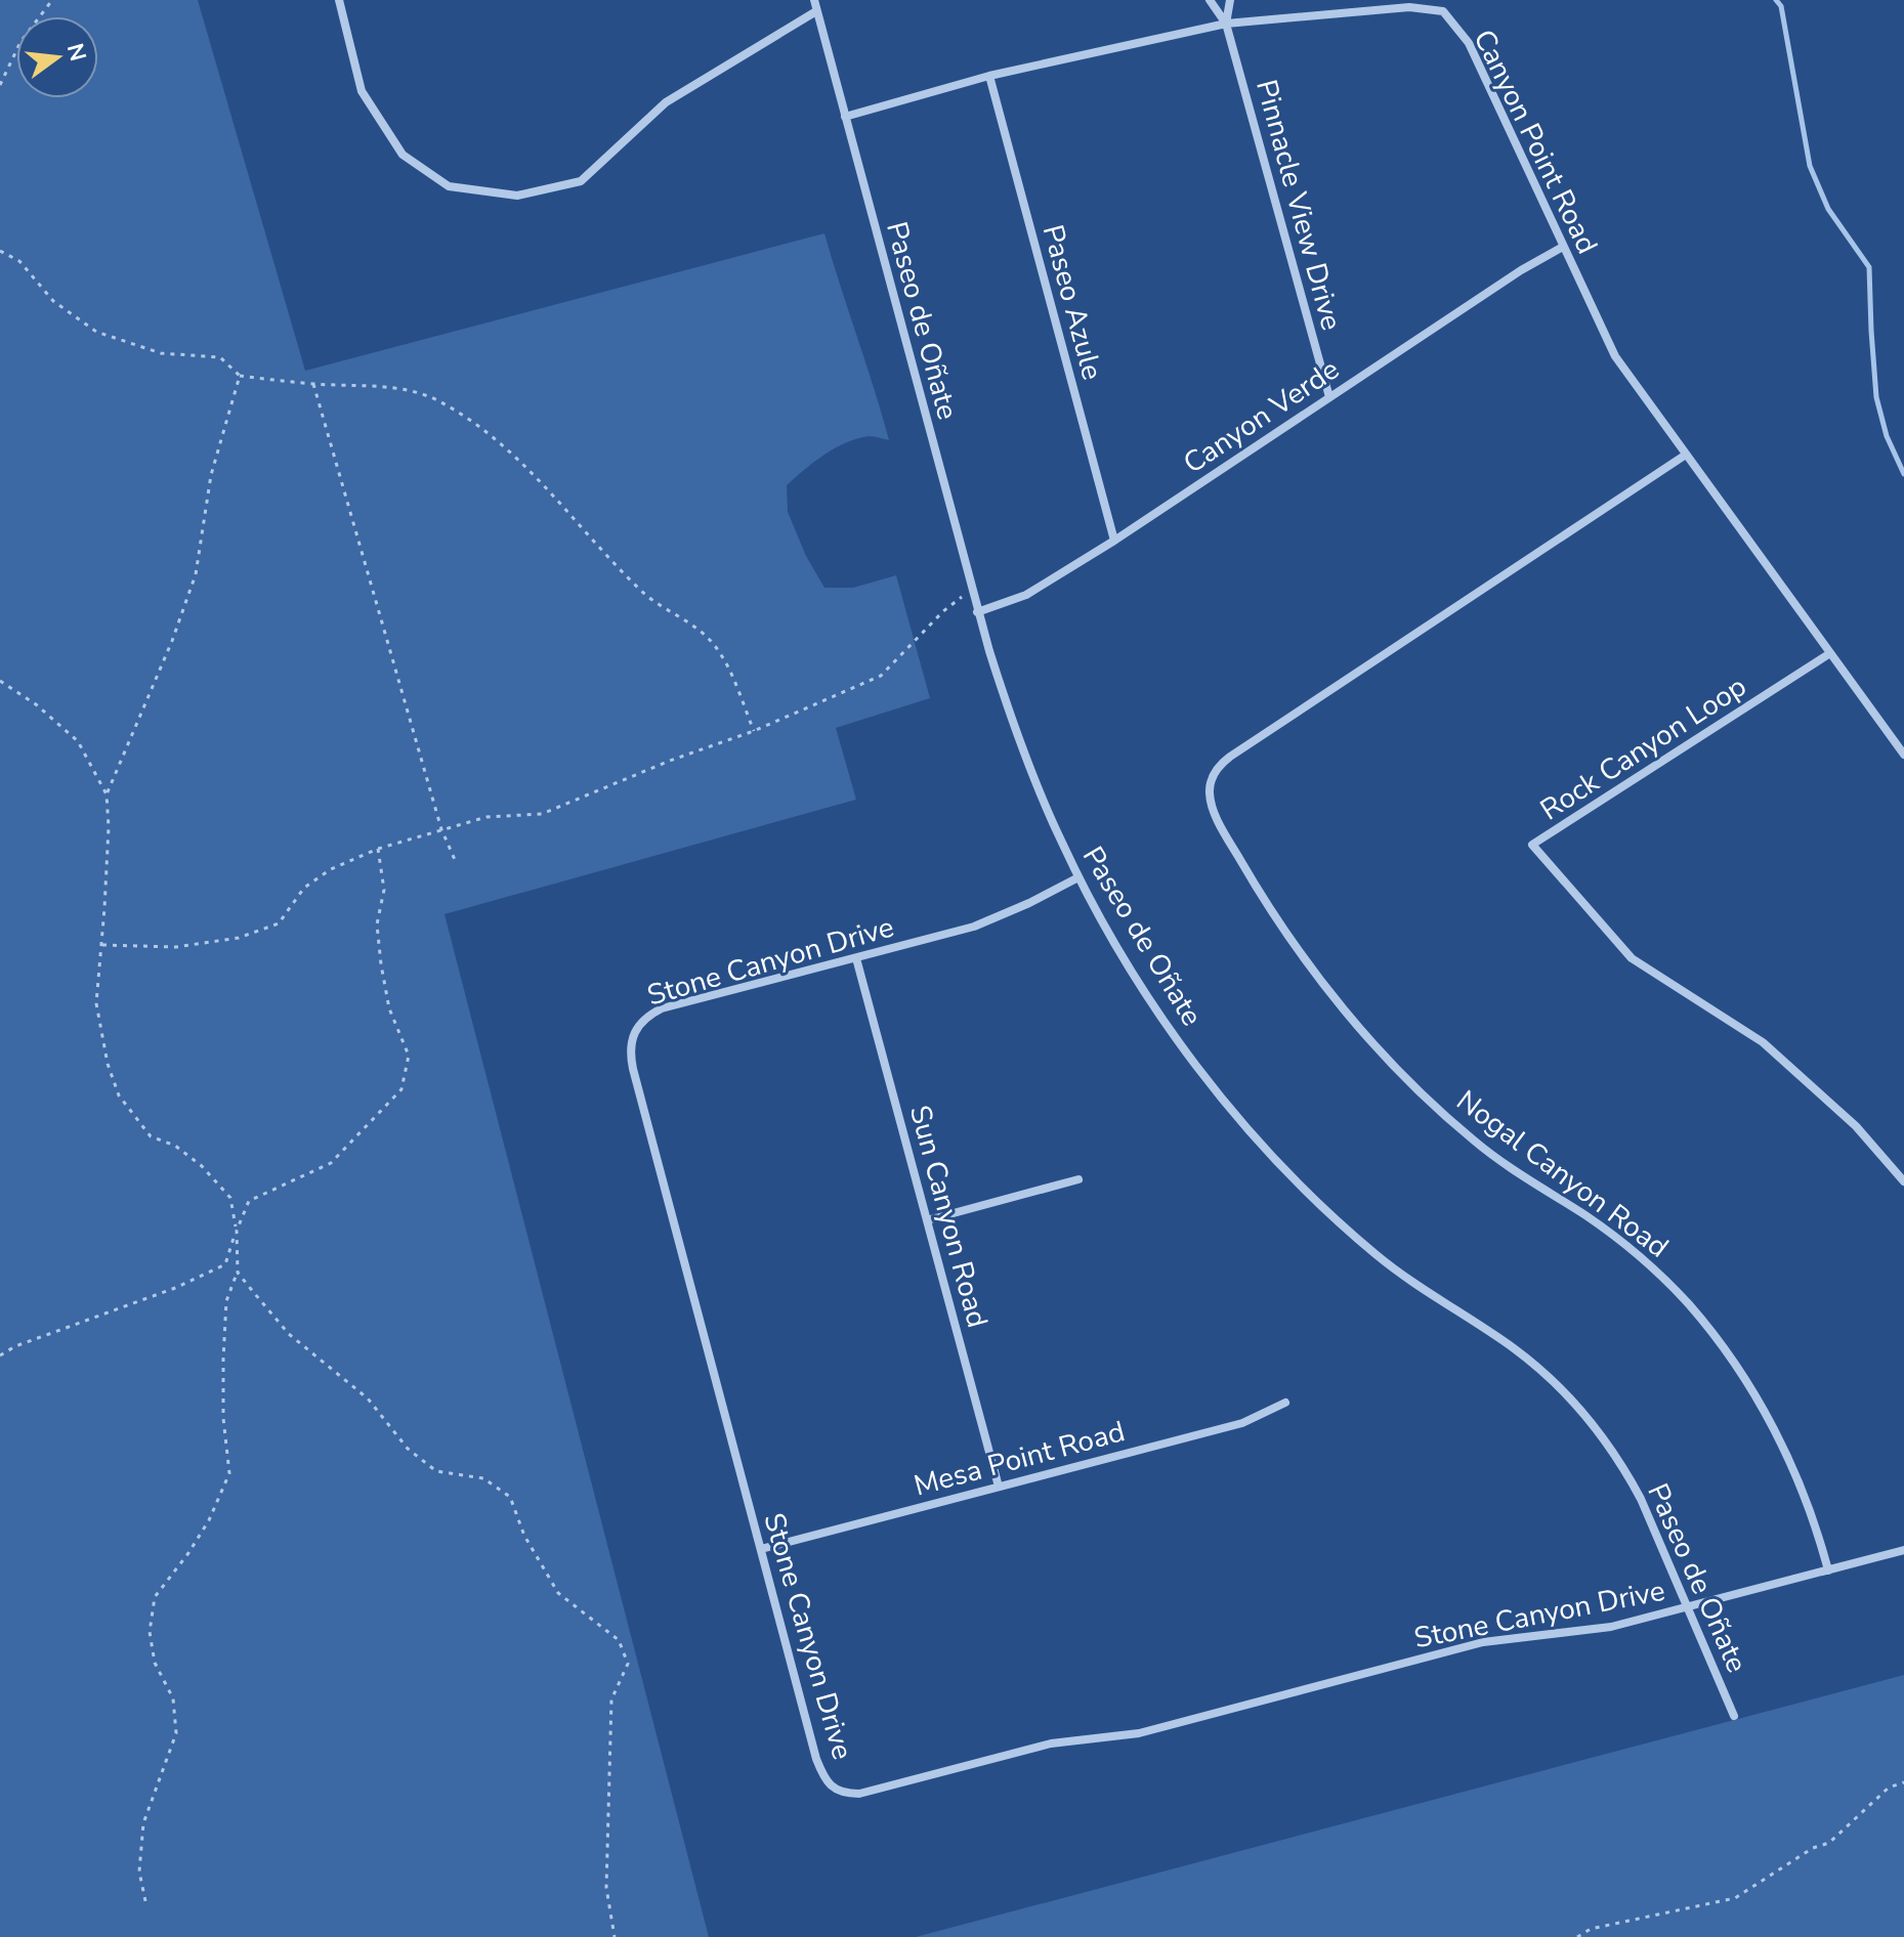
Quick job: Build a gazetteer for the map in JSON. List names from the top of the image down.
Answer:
{
  "streets": {
    "street": [
      "Canyon Point Road",
      "Pinnacle View Drive",
      "Paseo Azule",
      "Paseo de Oñate",
      "Canyon Verde",
      "Rock Canyon Loop",
      "Stone Canyon Drive",
      "Nogal Canyon Road",
      "Sun Canyon Road",
      "Mesa Point Road"
    ]
  },
  "crossings": [
    ["Canyon Point Road", "Pinnacle View Drive"],
    ["Canyon Point Road", "Paseo Azule"],
    ["Canyon Point Road", "Paseo de Oñate"],
    ["Canyon Point Road", "Canyon Verde"],
    ["Canyon Point Road", "Rock Canyon Loop"],
    ["Canyon Point Road", "Nogal Canyon Road"],
    ["Pinnacle View Drive", "Canyon Verde"],
    ["Paseo Azule", "Canyon Verde"],
    ["Paseo de Oñate", "Canyon Verde"],
    ["Paseo de Oñate", "Stone Canyon Drive"],
    ["Stone Canyon Drive", "Nogal Canyon Road"],
    ["Stone Canyon Drive", "Sun Canyon Road"],
    ["Stone Canyon Drive", "Mesa Point Road"],
    ["Sun Canyon Road", "Mesa Point Road"]
  ],
  "north": "right"
}
